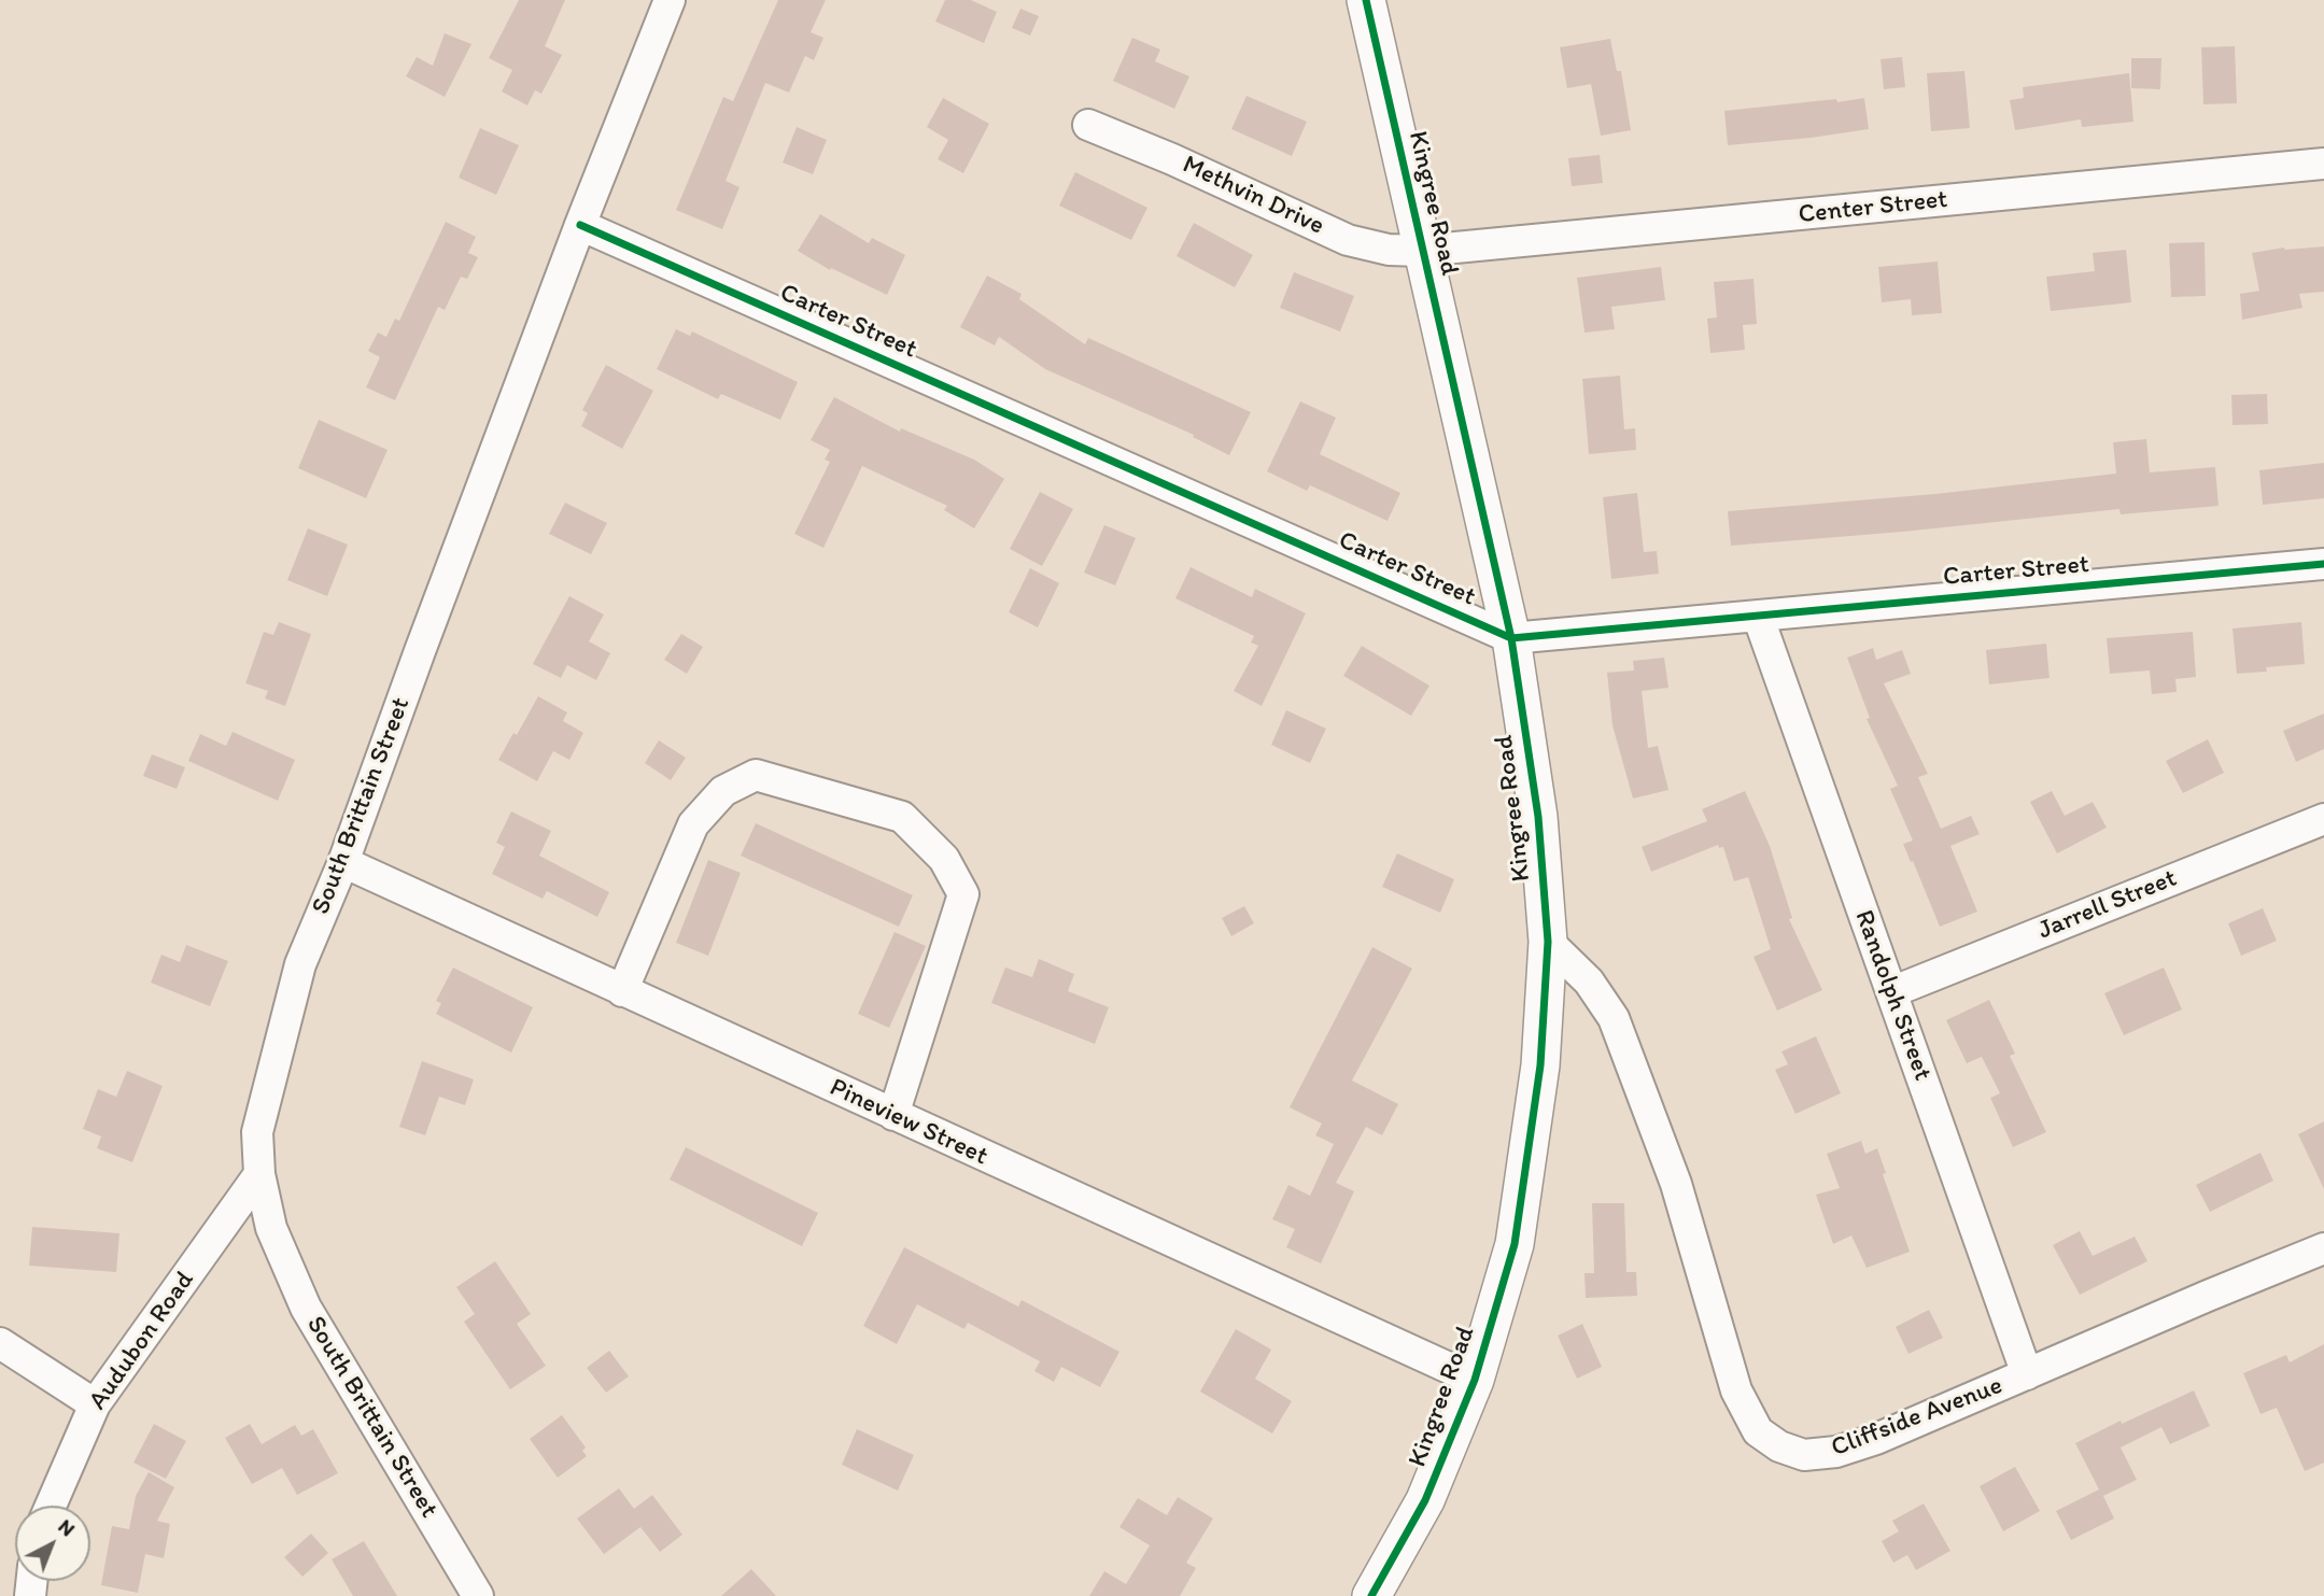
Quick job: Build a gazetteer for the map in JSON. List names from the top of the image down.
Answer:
{
  "streets": {
    "main road": ["Kingree Road"],
    "street": [
      "Methvin Drive",
      "Center Street",
      "Carter Street",
      "South Brittain Street",
      "Jarrell Street",
      "Randolph Street",
      "Pineview Street",
      "Audubon Road",
      "Cliffside Avenue"
    ]
  },
  "crossings": [
    ["Methvin Drive", "Kingree Road"],
    ["Methvin Drive", "Center Street"],
    ["Kingree Road", "Center Street"],
    ["Kingree Road", "Carter Street"],
    ["Kingree Road", "Pineview Street"],
    ["Kingree Road", "Cliffside Avenue"],
    ["Carter Street", "South Brittain Street"],
    ["Carter Street", "Randolph Street"],
    ["South Brittain Street", "Pineview Street"],
    ["South Brittain Street", "Audubon Road"],
    ["Jarrell Street", "Randolph Street"],
    ["Randolph Street", "Cliffside Avenue"]
  ],
  "north": "top right"
}
